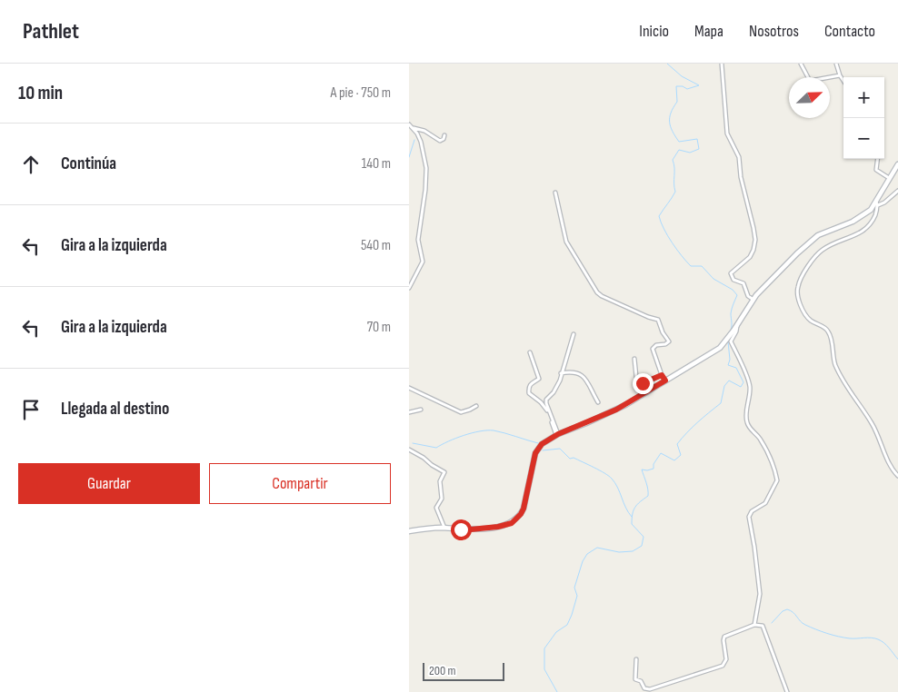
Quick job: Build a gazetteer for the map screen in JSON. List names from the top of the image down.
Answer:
{
  "scale_bar": "200 m",
  "north": "top right",
  "page": {
    "header": "Pathlet",
    "nav": [
      "Inicio",
      "Mapa",
      "Nosotros",
      "Contacto"
    ],
    "heading": ["10 min", "A pie · 750 m"],
    "map_buttons": ["+", "−"],
    "list": [
      ["Continúa", "140 m"],
      ["Gira a la izquierda", "540 m"],
      ["Gira a la izquierda", "70 m"],
      "Llegada al destino"
    ],
    "buttons": ["Guardar", "Compartir"],
    "scale": "200 m"
  }
}
